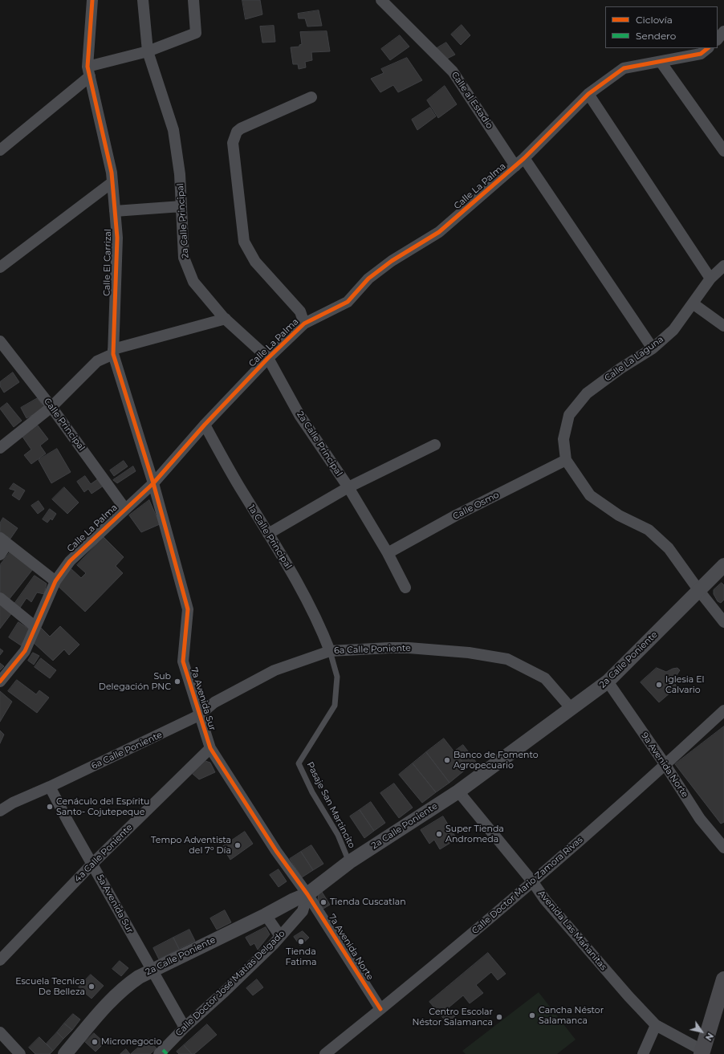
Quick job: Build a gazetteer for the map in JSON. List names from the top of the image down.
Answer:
{
  "streets": {
    "street": [
      "Calle al Estadio",
      "Calle La Palma",
      "2a Calle Principal",
      "Calle El Carrizal",
      "Calle La Laguna",
      "Calle Principal",
      "Calle Osmo",
      "1a Calle Principal",
      "6a Calle Poniente",
      "2a Calle Poniente",
      "7a Avenida Sur",
      "9a Avenida Norte",
      "4a Calle Poniente",
      "Calle Doctor Mario Zamora Rivas",
      "5a Avenida Sur",
      "Avenida Las Mañanitas",
      "7a Avenida Norte",
      "Calle Doctor José Matías Delgado"
    ],
    "lane": ["Pasaje San Martincito"]
  },
  "crossings": [
    ["Calle al Estadio", "Calle La Palma"],
    ["Calle La Palma", "2a Calle Principal"],
    ["Calle La Palma", "Calle El Carrizal"],
    ["Calle La Palma", "Calle Principal"],
    ["Calle La Palma", "1a Calle Principal"],
    ["Calle La Palma", "7a Avenida Sur"],
    ["2a Calle Principal", "Calle Osmo"],
    ["Calle El Carrizal", "7a Avenida Sur"],
    ["Calle La Laguna", "Calle Osmo"],
    ["1a Calle Principal", "6a Calle Poniente"],
    ["1a Calle Principal", "Pasaje San Martincito"],
    ["6a Calle Poniente", "2a Calle Poniente"],
    ["6a Calle Poniente", "7a Avenida Sur"],
    ["6a Calle Poniente", "Pasaje San Martincito"],
    ["6a Calle Poniente", "5a Avenida Sur"],
    ["2a Calle Poniente", "7a Avenida Sur"],
    ["2a Calle Poniente", "9a Avenida Norte"],
    ["2a Calle Poniente", "Pasaje San Martincito"],
    ["2a Calle Poniente", "5a Avenida Sur"],
    ["2a Calle Poniente", "Avenida Las Mañanitas"],
    ["2a Calle Poniente", "7a Avenida Norte"],
    ["2a Calle Poniente", "Calle Doctor José Matías Delgado"],
    ["7a Avenida Sur", "4a Calle Poniente"],
    ["7a Avenida Sur", "7a Avenida Norte"],
    ["7a Avenida Sur", "Calle Doctor José Matías Delgado"],
    ["9a Avenida Norte", "Calle Doctor Mario Zamora Rivas"],
    ["4a Calle Poniente", "5a Avenida Sur"],
    ["Calle Doctor Mario Zamora Rivas", "Avenida Las Mañanitas"],
    ["Calle Doctor Mario Zamora Rivas", "7a Avenida Norte"],
    ["5a Avenida Sur", "Calle Doctor José Matías Delgado"],
    ["7a Avenida Norte", "Calle Doctor José Matías Delgado"]
  ],
  "places": [
    "Sub Delegación PNC",
    "Iglesia El Calvario",
    "Banco de Fomento Agropecuario",
    "Cenáculo del Espíritu Santo- Cojutepeque",
    "Super Tienda Andromeda",
    "Tempo Adventista del 7º Día",
    "Tienda Cuscatlan",
    "Tienda Fatima",
    "Escuela Tecnica De Belleza",
    "Cancha Néstor Salamanca",
    "Centro Escolar Néstor Salamanca",
    "Micronegocio"
  ],
  "legend": ["Ciclovía", "Sendero"],
  "north": "bottom right"
}
